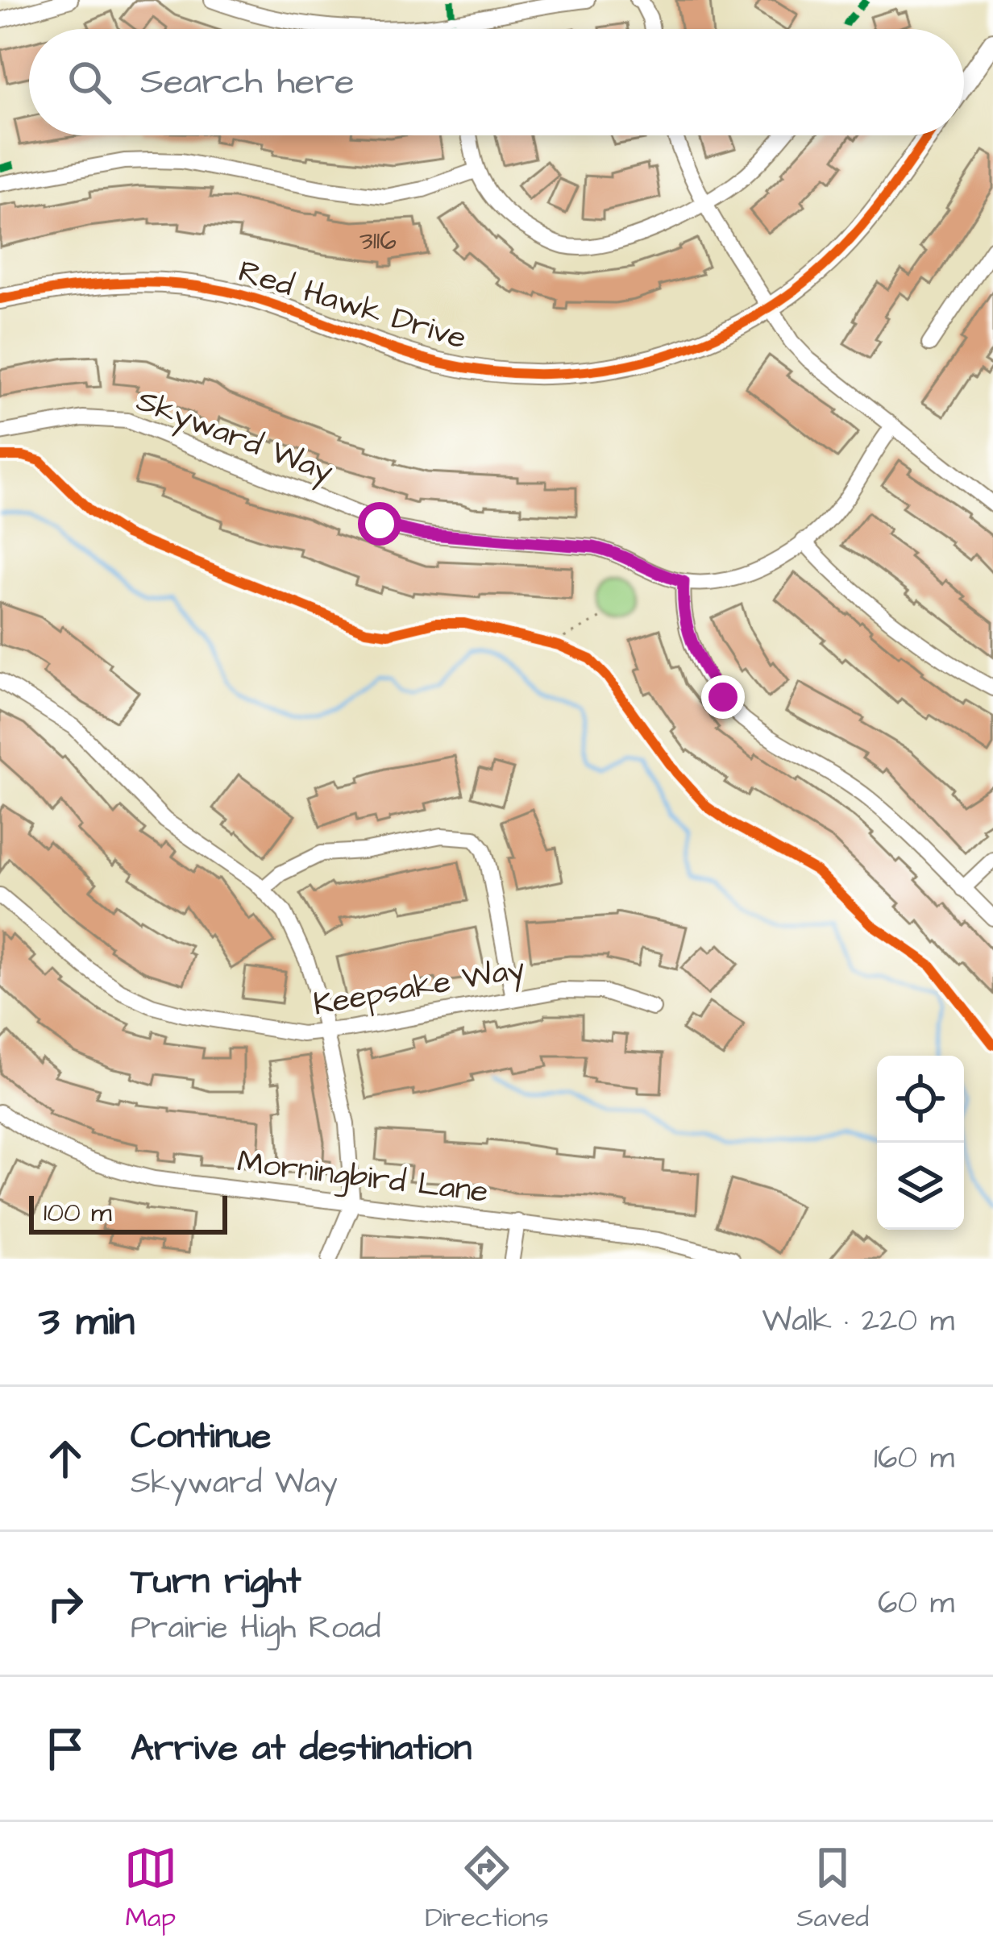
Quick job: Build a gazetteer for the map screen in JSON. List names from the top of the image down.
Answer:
{
  "streets": {
    "street": [
      "Red Hawk Drive",
      "Skyward Way",
      "Keepsake Way",
      "Morningbird Lane"
    ]
  },
  "house_numbers": ["3116"],
  "scale_bar": "100 m",
  "page": {
    "search": "Search here",
    "scale": "100 m",
    "heading": ["3 min", "Walk · 220 m"],
    "list": [
      ["Continue", "Skyward Way", "160 m"],
      ["Turn right", "Prairie High Road", "60 m"],
      "Arrive at destination"
    ],
    "nav": ["Map", "Directions", "Saved"]
  }
}
